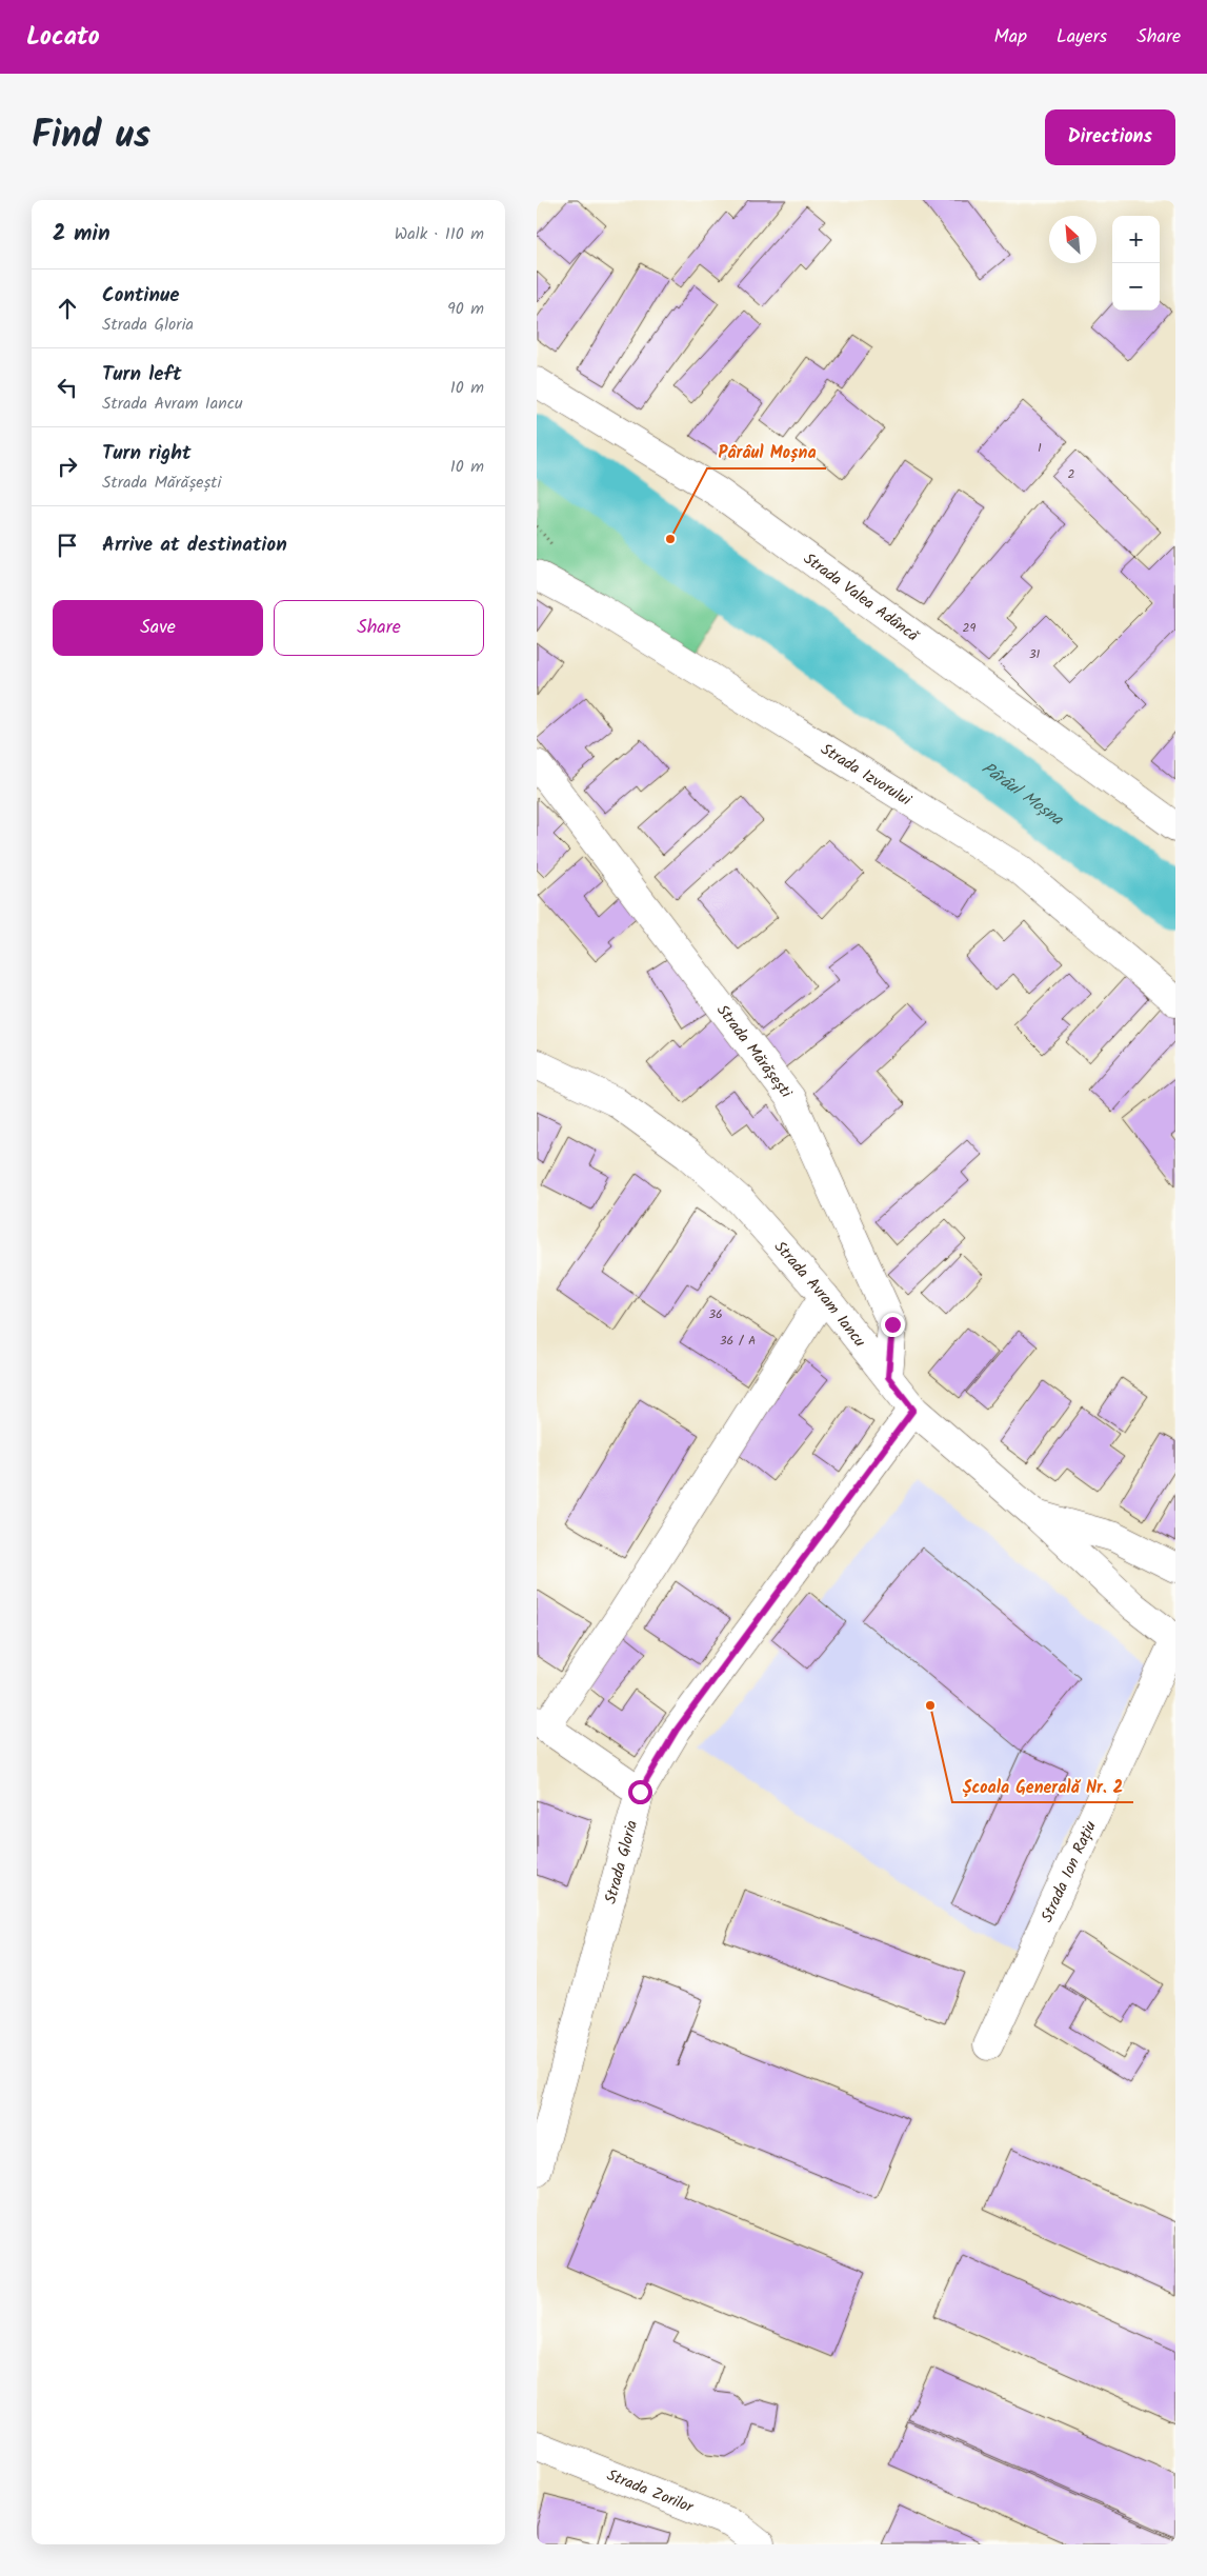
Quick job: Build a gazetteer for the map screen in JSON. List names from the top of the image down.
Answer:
{
  "streets": {
    "street": [
      "Strada Valea Adâncă",
      "Strada Izvorului",
      "Strada Mărășești",
      "Strada Avram Iancu",
      "Strada Gloria",
      "Strada Ion Rațiu",
      "Strada Zorilor"
    ]
  },
  "crossings": [
    ["Strada Mărășești", "Strada Avram Iancu"],
    ["Strada Avram Iancu", "Strada Gloria"],
    ["Strada Avram Iancu", "Strada Ion Rațiu"]
  ],
  "water": ["Pârâul Moșna"],
  "places": ["Pârâul Moșna", "Școala Generală Nr. 2"],
  "house_numbers": [
    "1",
    "2",
    "29",
    "31",
    "36",
    "36 / A"
  ],
  "north": "top left",
  "page": {
    "header": "Locato",
    "nav": ["Map", "Layers", "Share"],
    "title": "Find us",
    "buttons": [
      "Directions",
      ["Save", "Share"]
    ],
    "heading": ["2 min", "Walk · 110 m"],
    "map_buttons": ["+", "−"],
    "list": [
      ["Continue", "Strada Gloria", "90 m"],
      ["Turn left", "Strada Avram Iancu", "10 m"],
      ["Turn right", "Strada Mărășești", "10 m"],
      "Arrive at destination"
    ]
  }
}
